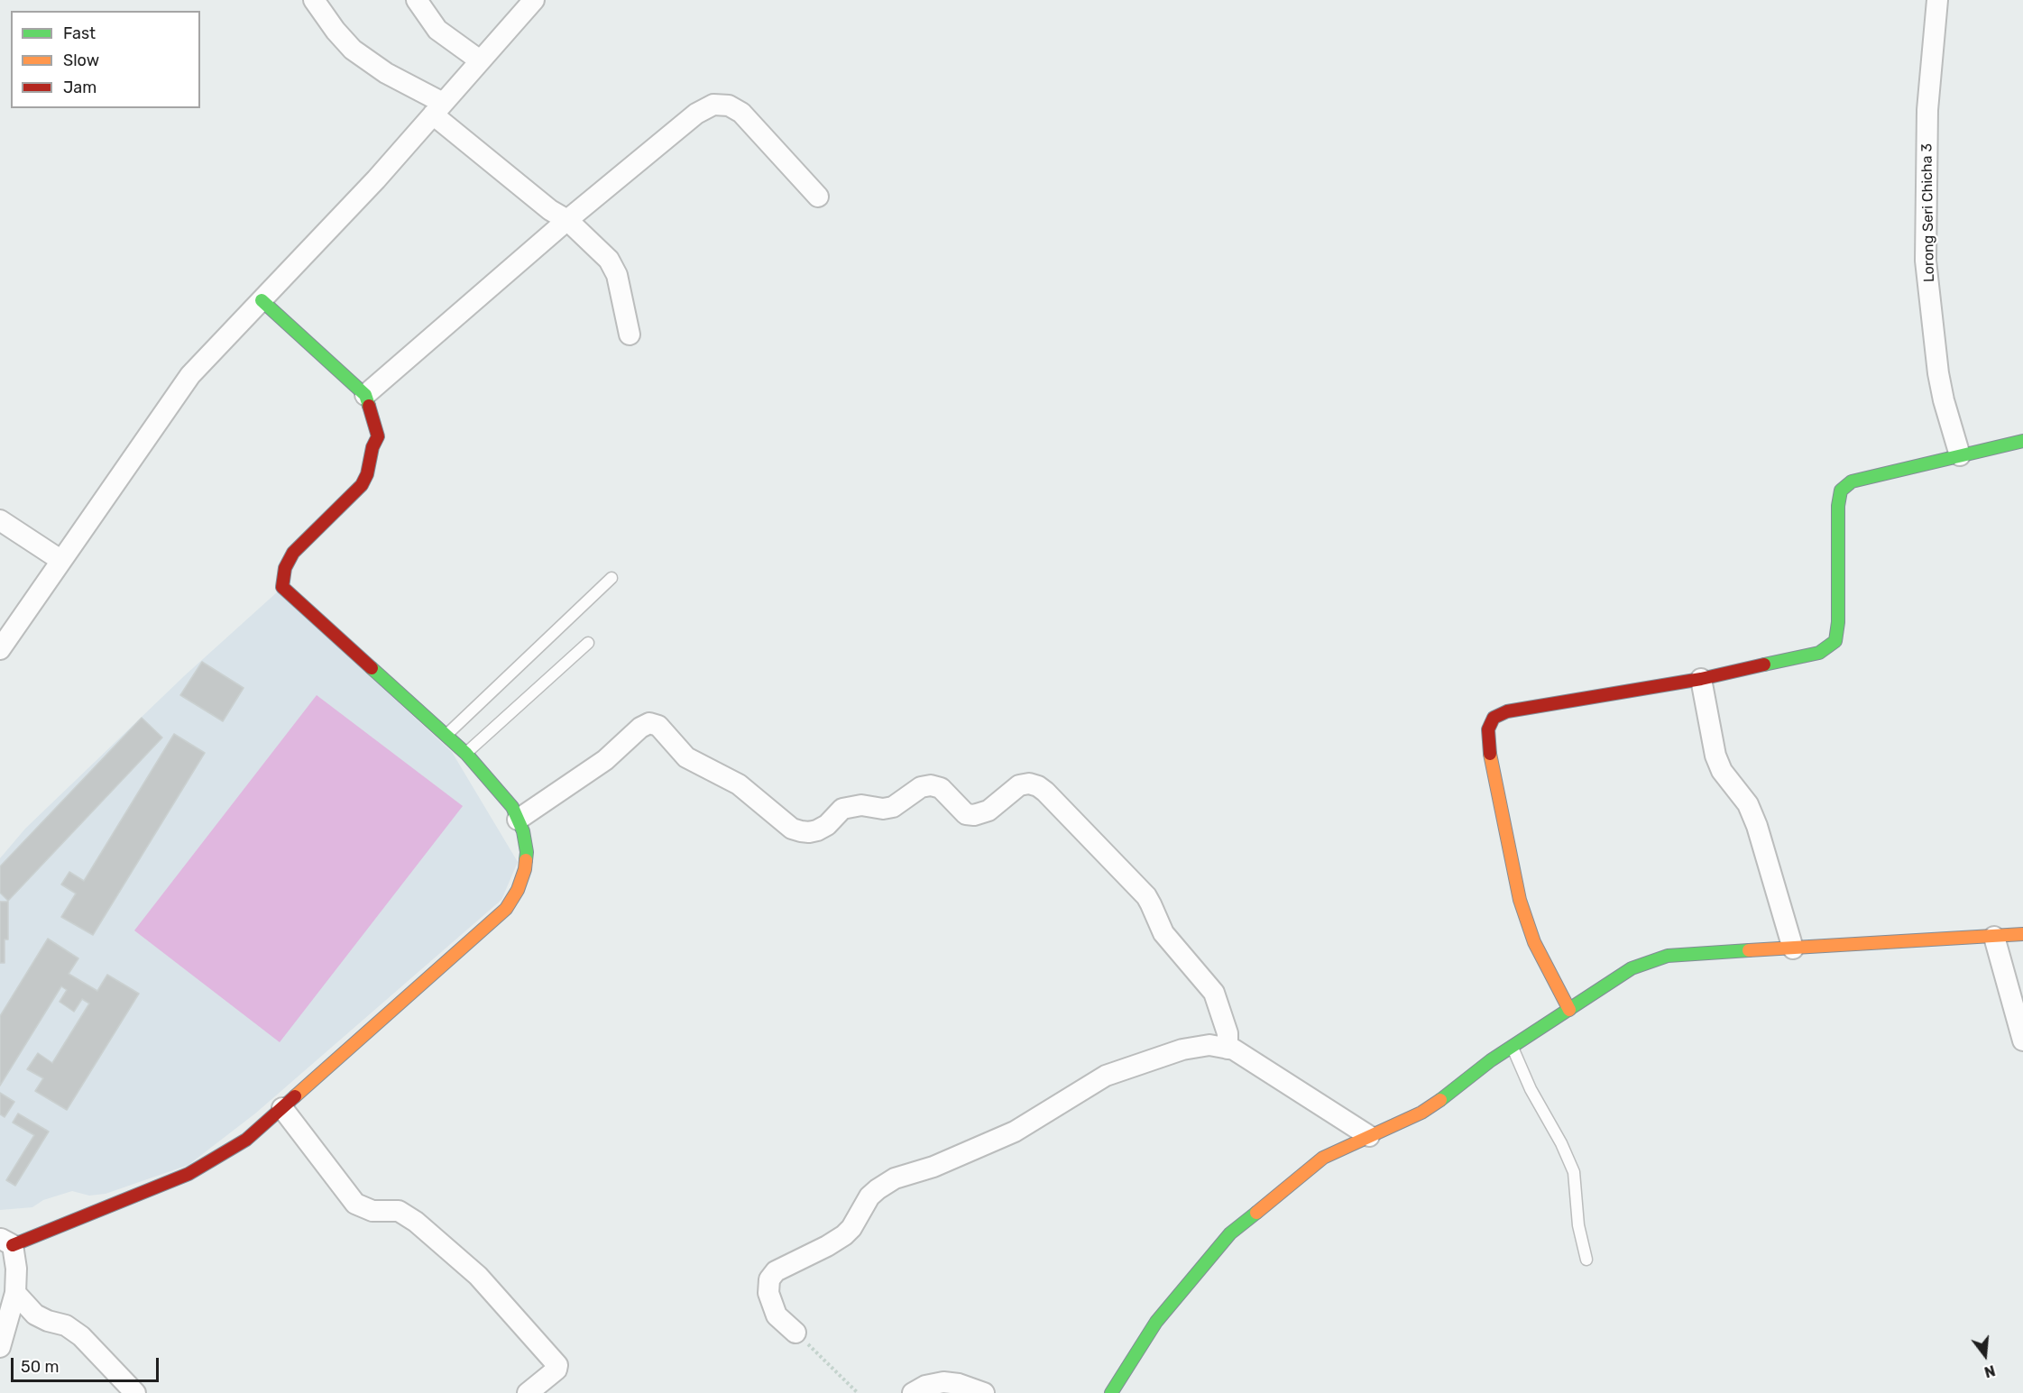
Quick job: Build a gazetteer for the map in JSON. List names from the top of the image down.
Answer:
{
  "streets": {
    "street": ["Lorong Seri Chicha 3"]
  },
  "legend": ["Fast", "Slow", "Jam"],
  "scale_bar": "50 m",
  "north": "bottom"
}
